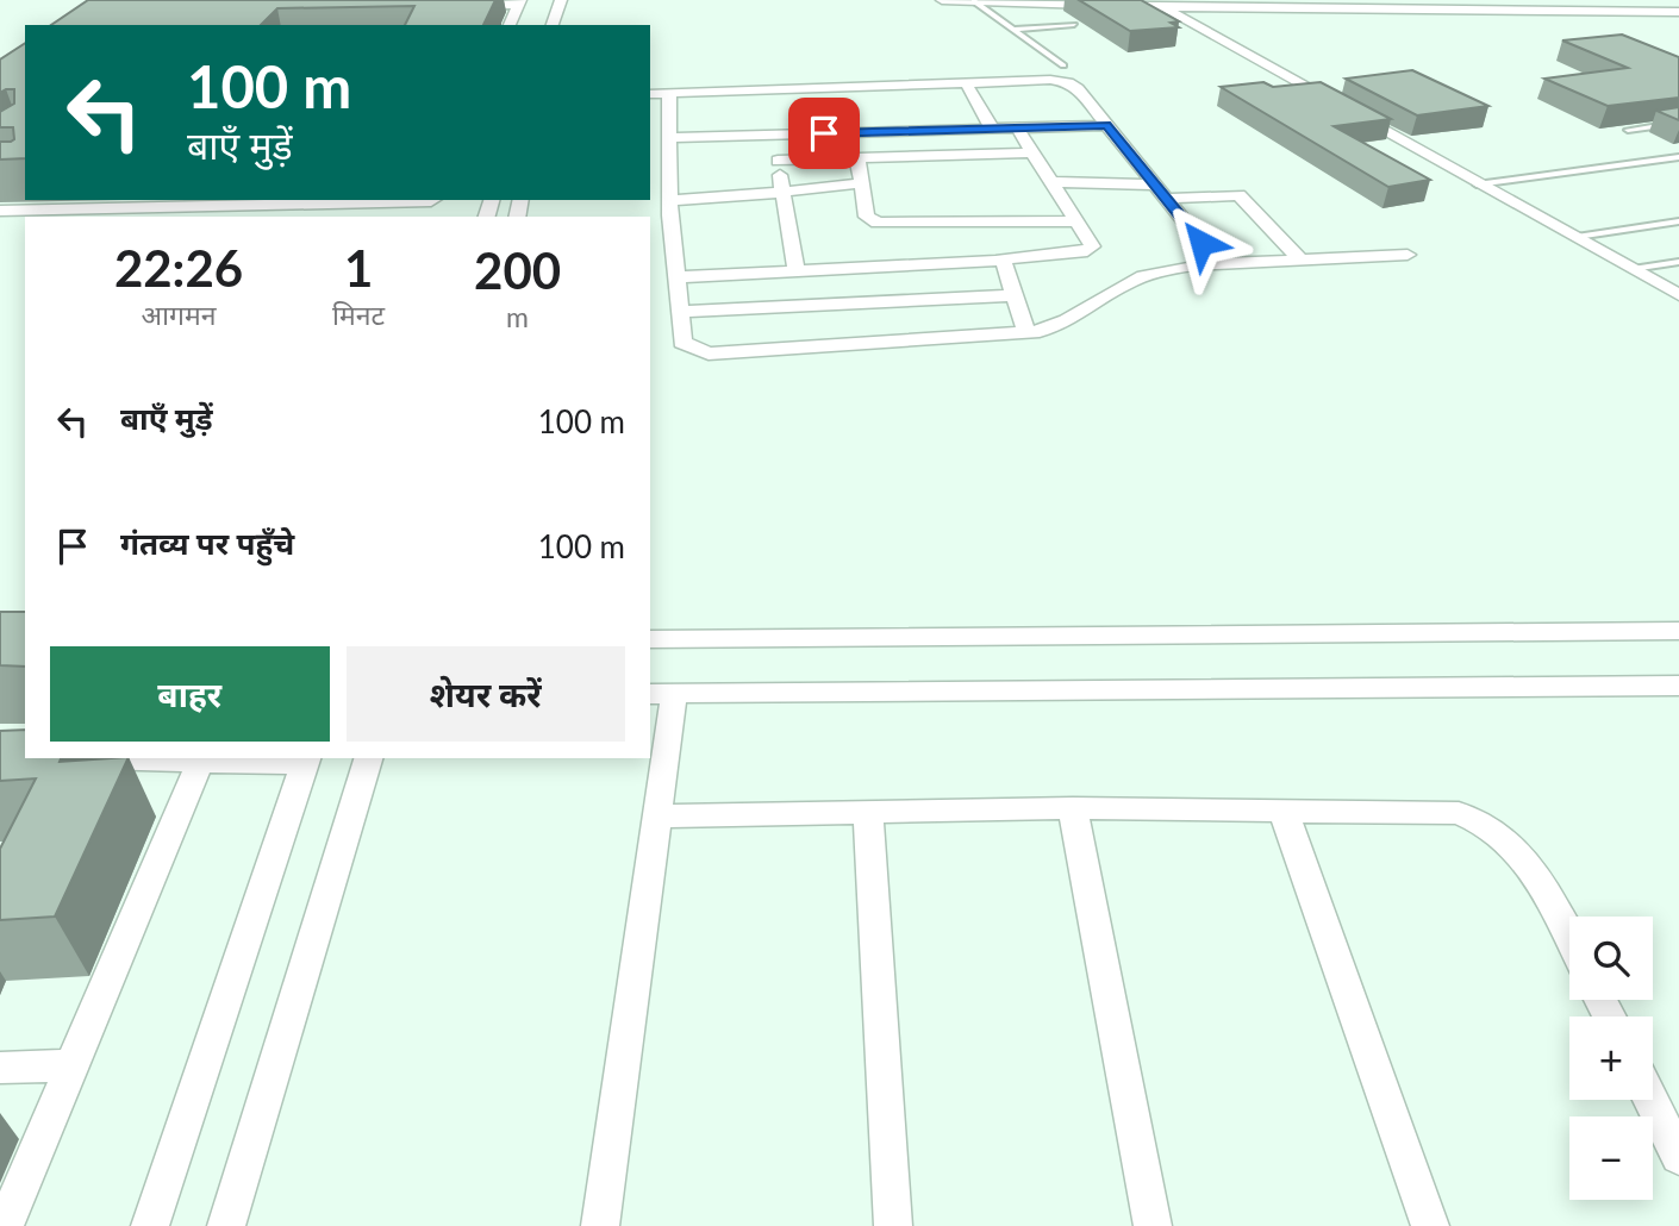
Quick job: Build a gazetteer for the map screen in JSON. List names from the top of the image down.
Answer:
{
  "page": {
    "turn": ["100 m", "बाएँ मुड़ें"],
    "eta": [
      "22:26",
      "आगमन",
      "1",
      "मिनट",
      "200",
      "m"
    ],
    "list": [
      {
        "name": "बाएँ मुड़ें",
        "value": "100 m"
      },
      {
        "name": "गंतव्य पर पहुँचे",
        "value": "100 m"
      }
    ],
    "buttons": ["बाहर", "शेयर करें"],
    "map_buttons": ["+", "−"]
  }
}
